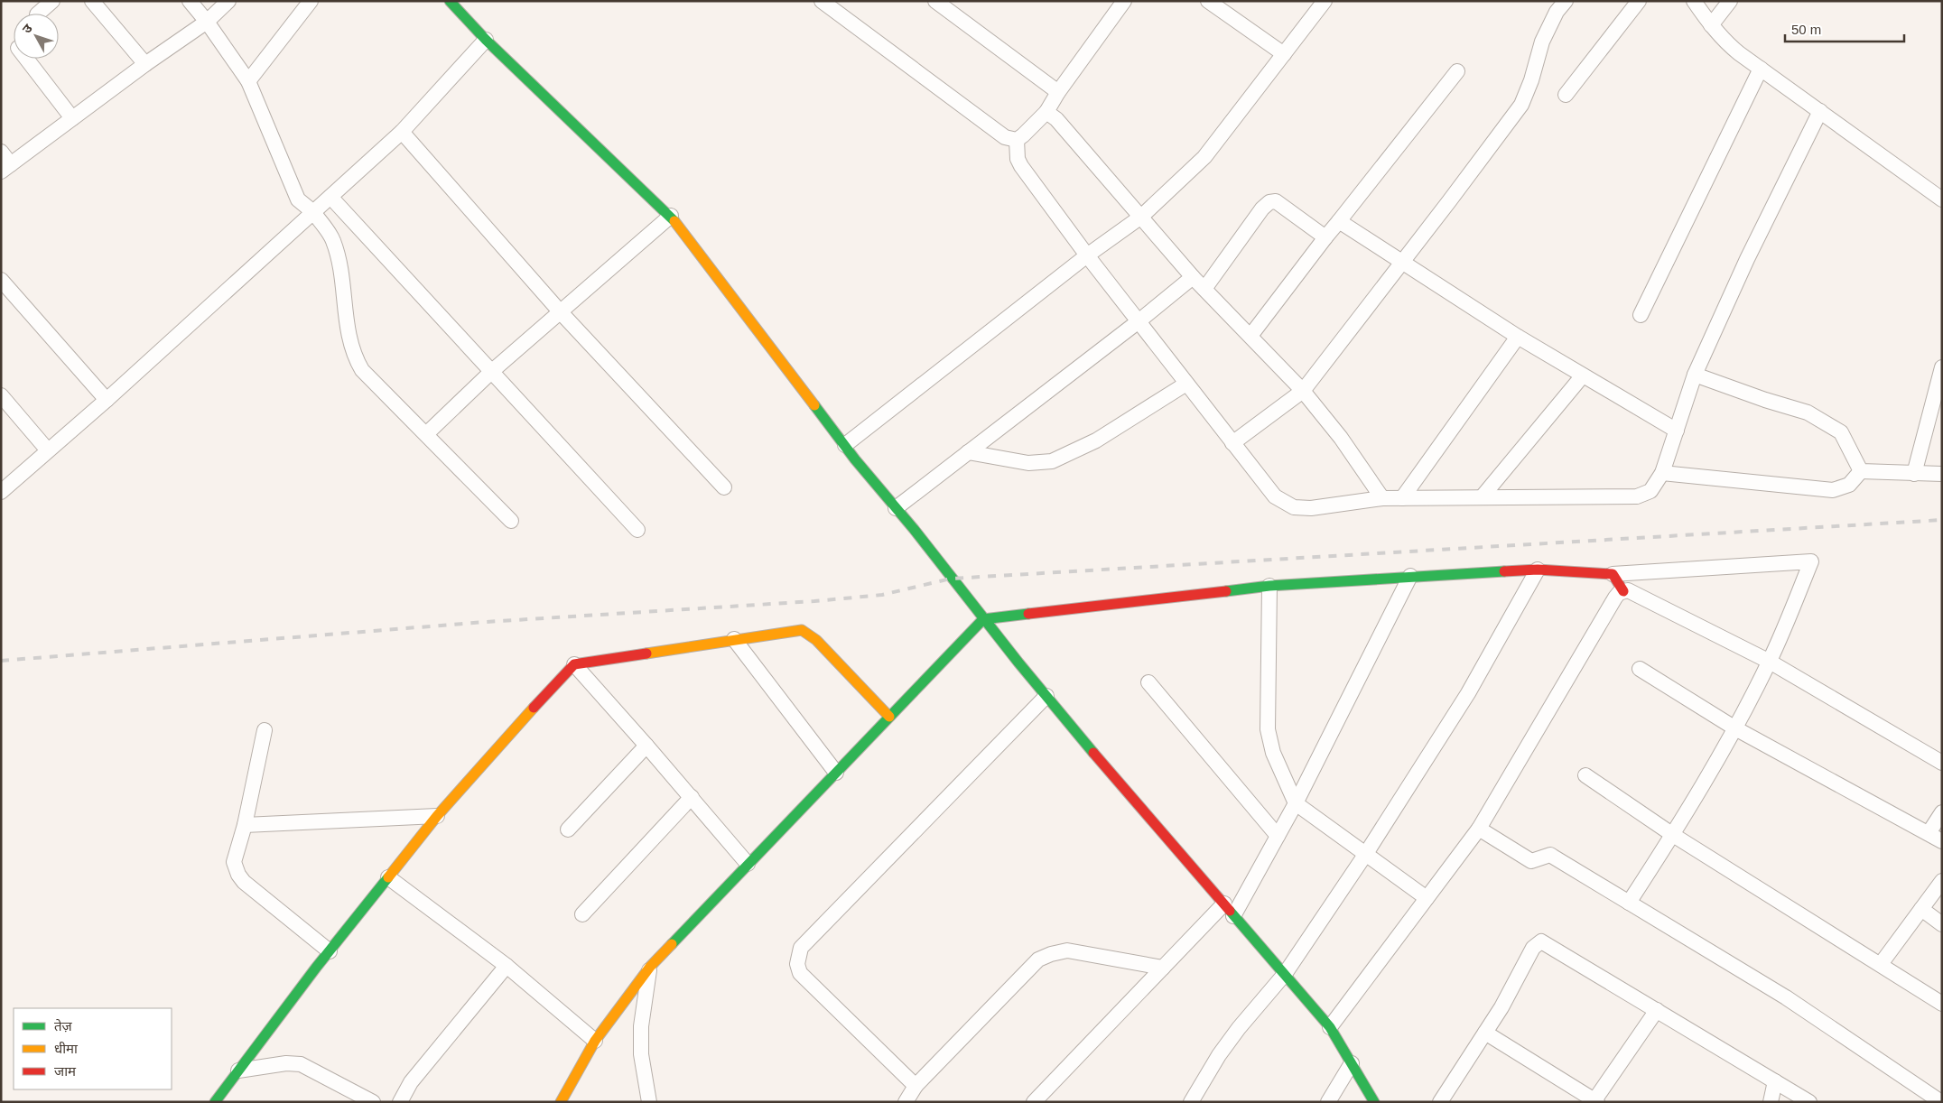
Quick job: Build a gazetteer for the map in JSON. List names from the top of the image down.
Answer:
{
  "legend": ["तेज़", "धीमा", "जाम"],
  "scale_bar": "50 m",
  "north": "top left"
}
